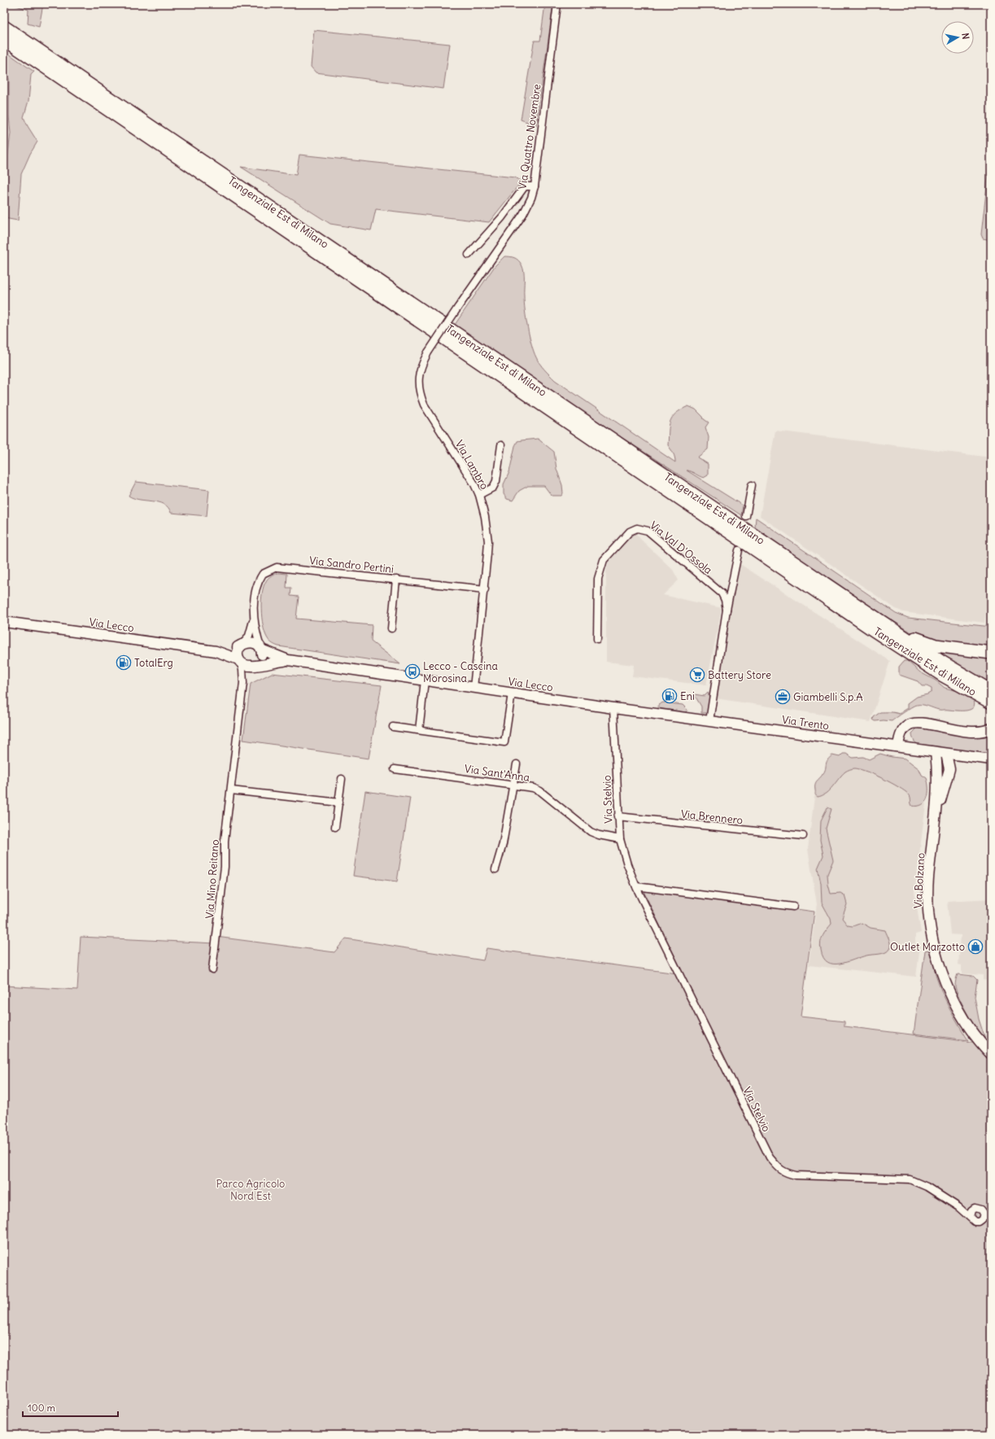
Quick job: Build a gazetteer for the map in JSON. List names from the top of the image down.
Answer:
{
  "streets": {
    "highway": ["Tangenziale Est di Milano"],
    "street": [
      "Via Quattro Novembre",
      "Via Lambro",
      "Via Val D'Ossola",
      "Via Sandro Pertini",
      "Via Lecco",
      "Via Trento",
      "Via Sant'Anna",
      "Via Stelvio",
      "Via Brennero",
      "Via Mino Reitano",
      "Via Bolzano"
    ]
  },
  "crossings": [
    ["Via Quattro Novembre", "Via Lambro"],
    ["Via Lambro", "Via Sandro Pertini"],
    ["Via Lambro", "Via Lecco"],
    ["Via Lecco", "Via Trento"],
    ["Via Lecco", "Via Stelvio"],
    ["Via Lecco", "Via Mino Reitano"],
    ["Via Trento", "Via Stelvio"],
    ["Via Sant'Anna", "Via Stelvio"],
    ["Via Stelvio", "Via Brennero"]
  ],
  "parks": ["Parco Agricolo Nord Est"],
  "places": {
    "fuel station": ["TotalErg", "Eni"],
    "bus stop": ["Lecco - Cascina Morosina"],
    "supermarket": ["Battery Store"],
    "office": ["Giambelli S.p.A"],
    "shop": ["Outlet Marzotto"]
  },
  "scale_bar": "100 m",
  "north": "right"
}
